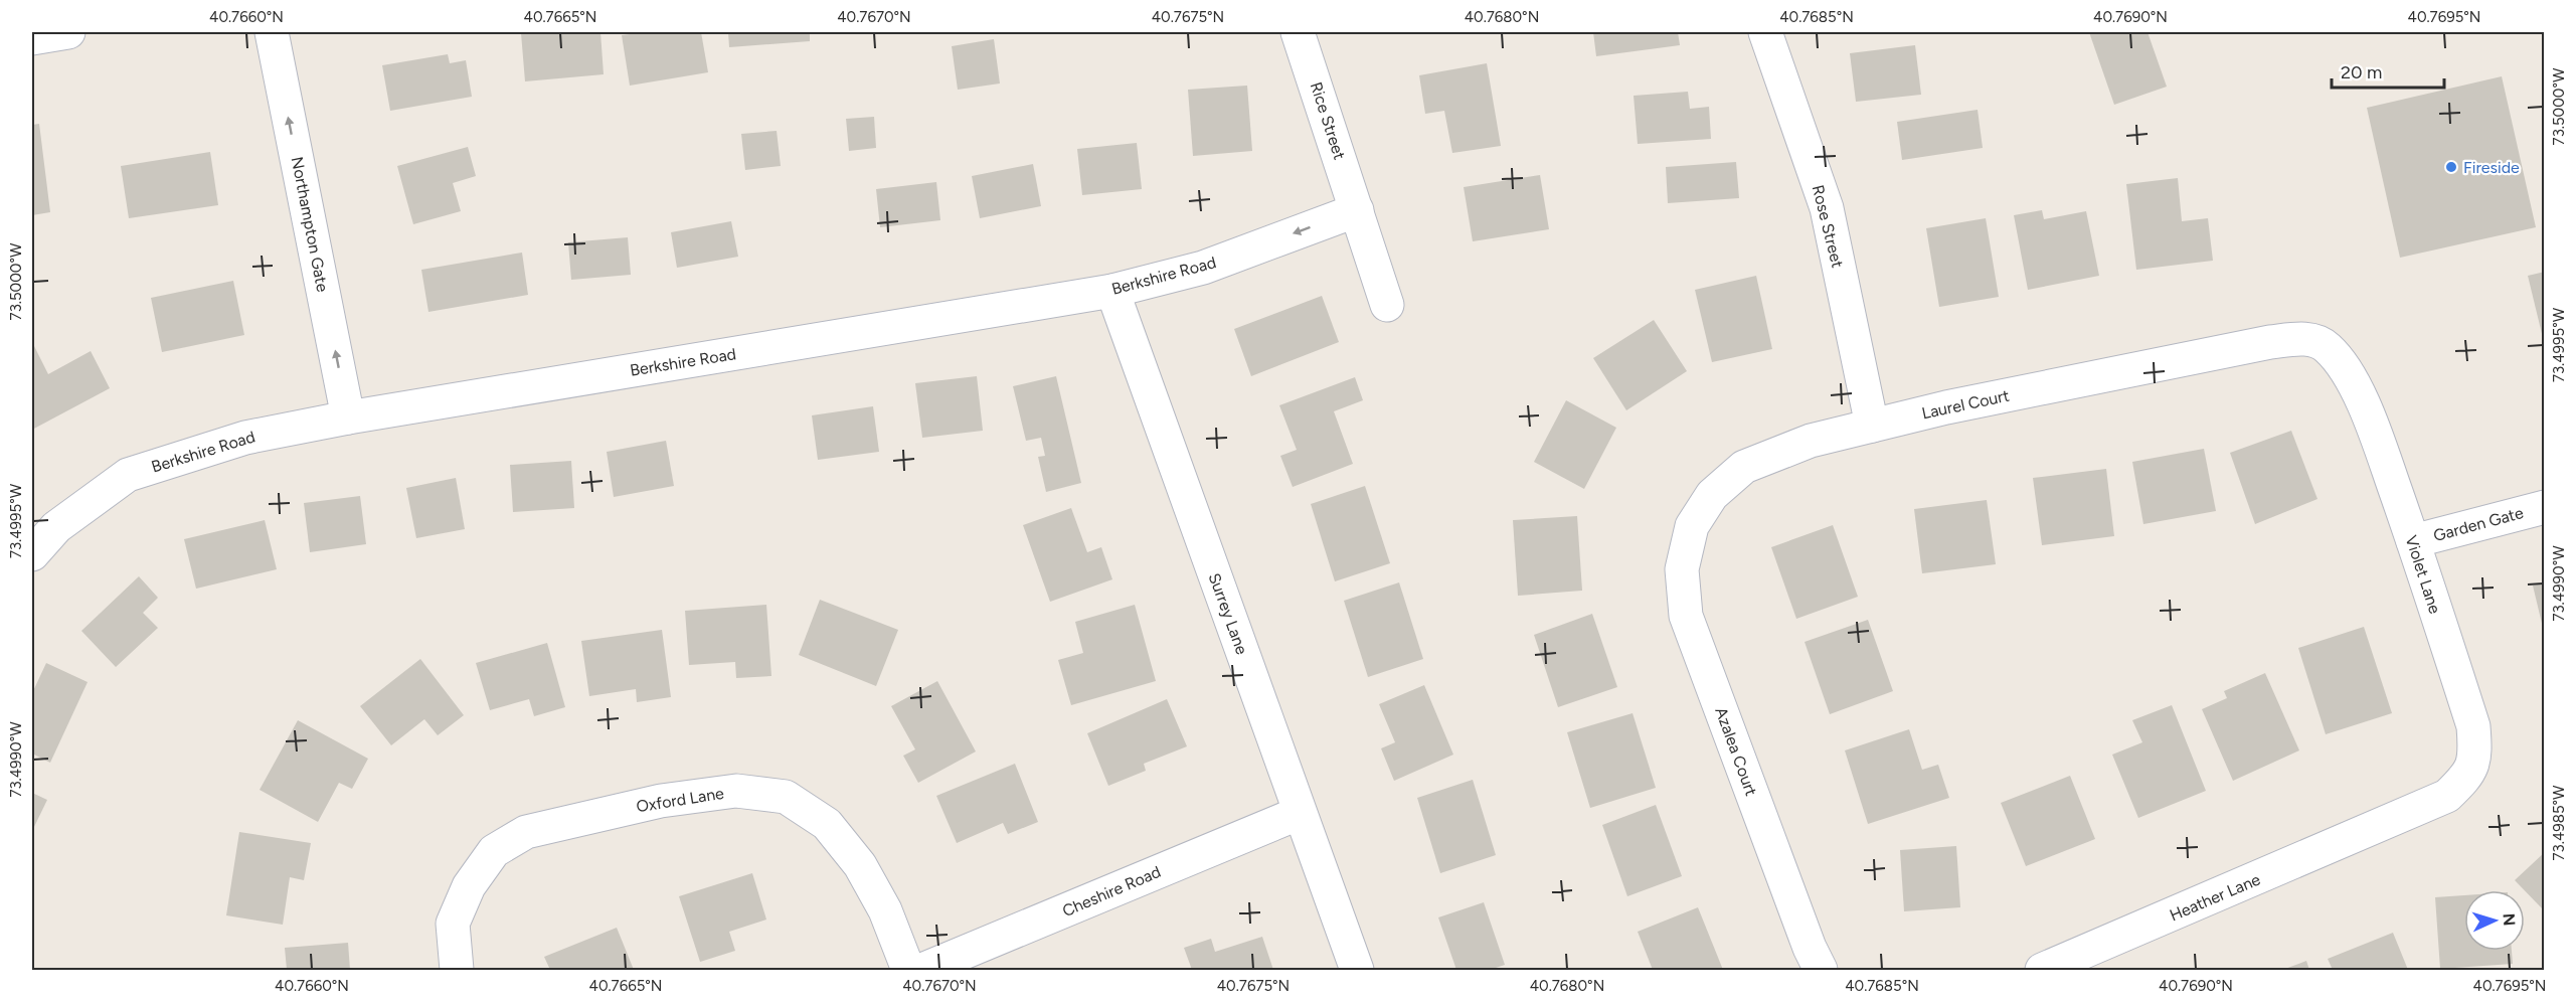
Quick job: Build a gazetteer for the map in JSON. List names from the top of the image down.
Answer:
{
  "streets": {
    "street": [
      "Rice Street",
      "Northampton Gate",
      "Rose Street",
      "Berkshire Road",
      "Laurel Court",
      "Garden Gate",
      "Violet Lane",
      "Surrey Lane",
      "Azalea Court",
      "Oxford Lane",
      "Cheshire Road",
      "Heather Lane"
    ]
  },
  "crossings": [
    ["Rice Street", "Berkshire Road"],
    ["Northampton Gate", "Berkshire Road"],
    ["Rose Street", "Laurel Court"],
    ["Berkshire Road", "Surrey Lane"],
    ["Laurel Court", "Violet Lane"],
    ["Laurel Court", "Azalea Court"],
    ["Garden Gate", "Violet Lane"],
    ["Violet Lane", "Heather Lane"],
    ["Surrey Lane", "Cheshire Road"]
  ],
  "one_way": ["Northampton Gate"],
  "places": ["Fireside"],
  "scale_bar": "20 m",
  "north": "right",
  "coordinates": [
    "40.7660°N",
    "40.7665°N",
    "40.7670°N",
    "40.7675°N",
    "40.7680°N",
    "40.7685°N",
    "40.7690°N",
    "40.7695°N",
    "73.5000°W",
    "73.4995°W",
    "73.4990°W",
    "73.4985°W"
  ]
}
